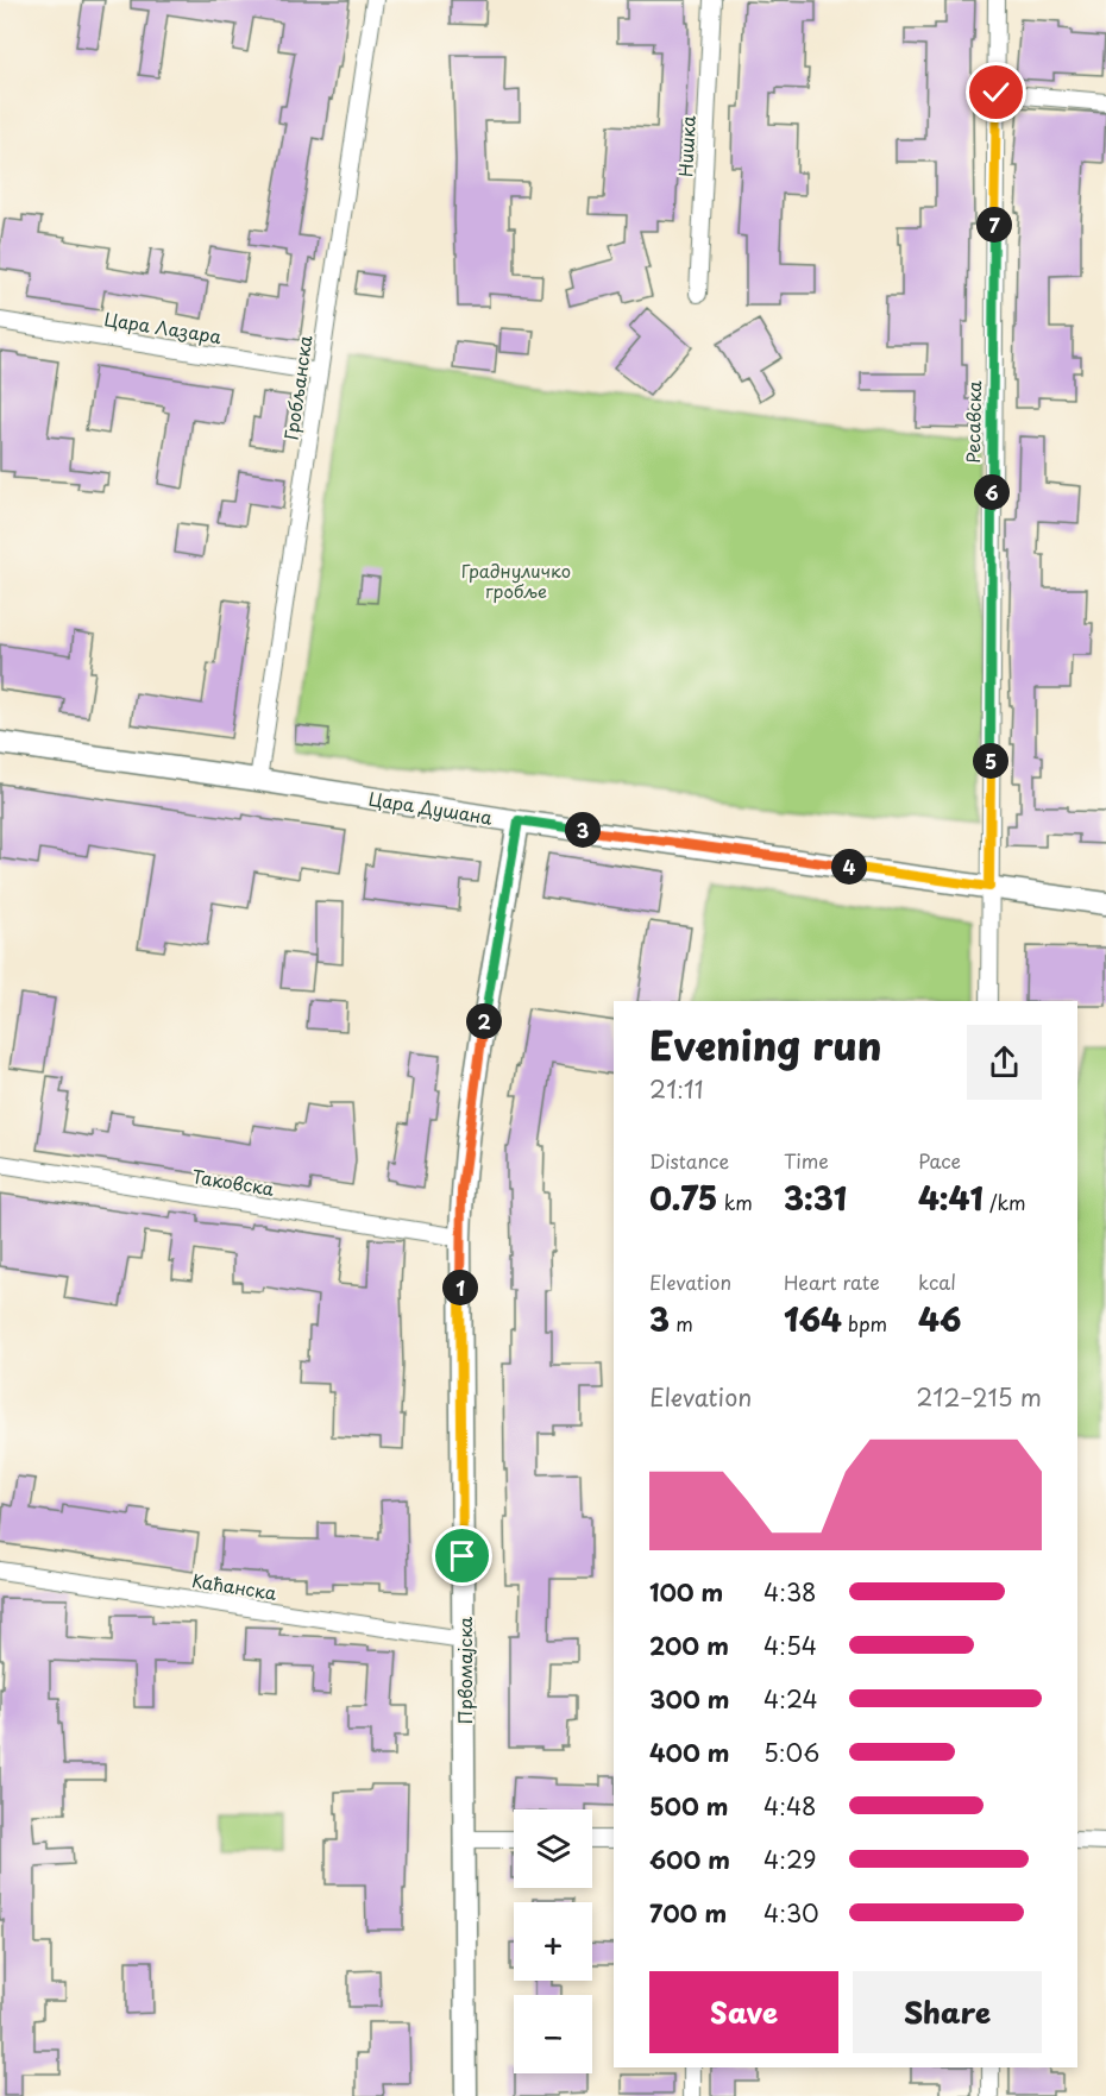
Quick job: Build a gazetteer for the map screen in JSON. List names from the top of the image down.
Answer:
{
  "streets": {
    "street": [
      "Нишка",
      "Цара Лазара",
      "Гробљанска",
      "Ресавска",
      "Цара Душана",
      "Таковска",
      "Каћанска",
      "Првомајска"
    ]
  },
  "crossings": [
    ["Цара Лазара", "Гробљанска"],
    ["Гробљанска", "Цара Душана"],
    ["Ресавска", "Цара Душана"],
    ["Цара Душана", "Првомајска"],
    ["Таковска", "Првомајска"],
    ["Каћанска", "Првомајска"]
  ],
  "parks": ["Граднуличко гробље"],
  "page": {
    "pins": [
      "7",
      "6",
      "5",
      "3",
      "4",
      "2",
      "1"
    ],
    "heading": ["Evening run", "21:11"],
    "stats": [
      ["Distance", "0.75 km"],
      ["Time", "3:31"],
      ["Pace", "4:41 /km"],
      ["Elevation", "3 m"],
      ["Heart rate", "164 bpm"],
      ["kcal", "46"]
    ],
    "chart": ["Elevation", "212–215 m"],
    "list": [
      {
        "name": "100 m",
        "note": "4:38"
      },
      {
        "name": "200 m",
        "note": "4:54"
      },
      {
        "name": "300 m",
        "note": "4:24"
      },
      {
        "name": "400 m",
        "note": "5:06"
      },
      {
        "name": "500 m",
        "note": "4:48"
      },
      {
        "name": "600 m",
        "note": "4:29"
      },
      {
        "name": "700 m",
        "note": "4:30"
      }
    ],
    "map_buttons": ["+", "−"],
    "buttons": ["Save", "Share"]
  }
}
